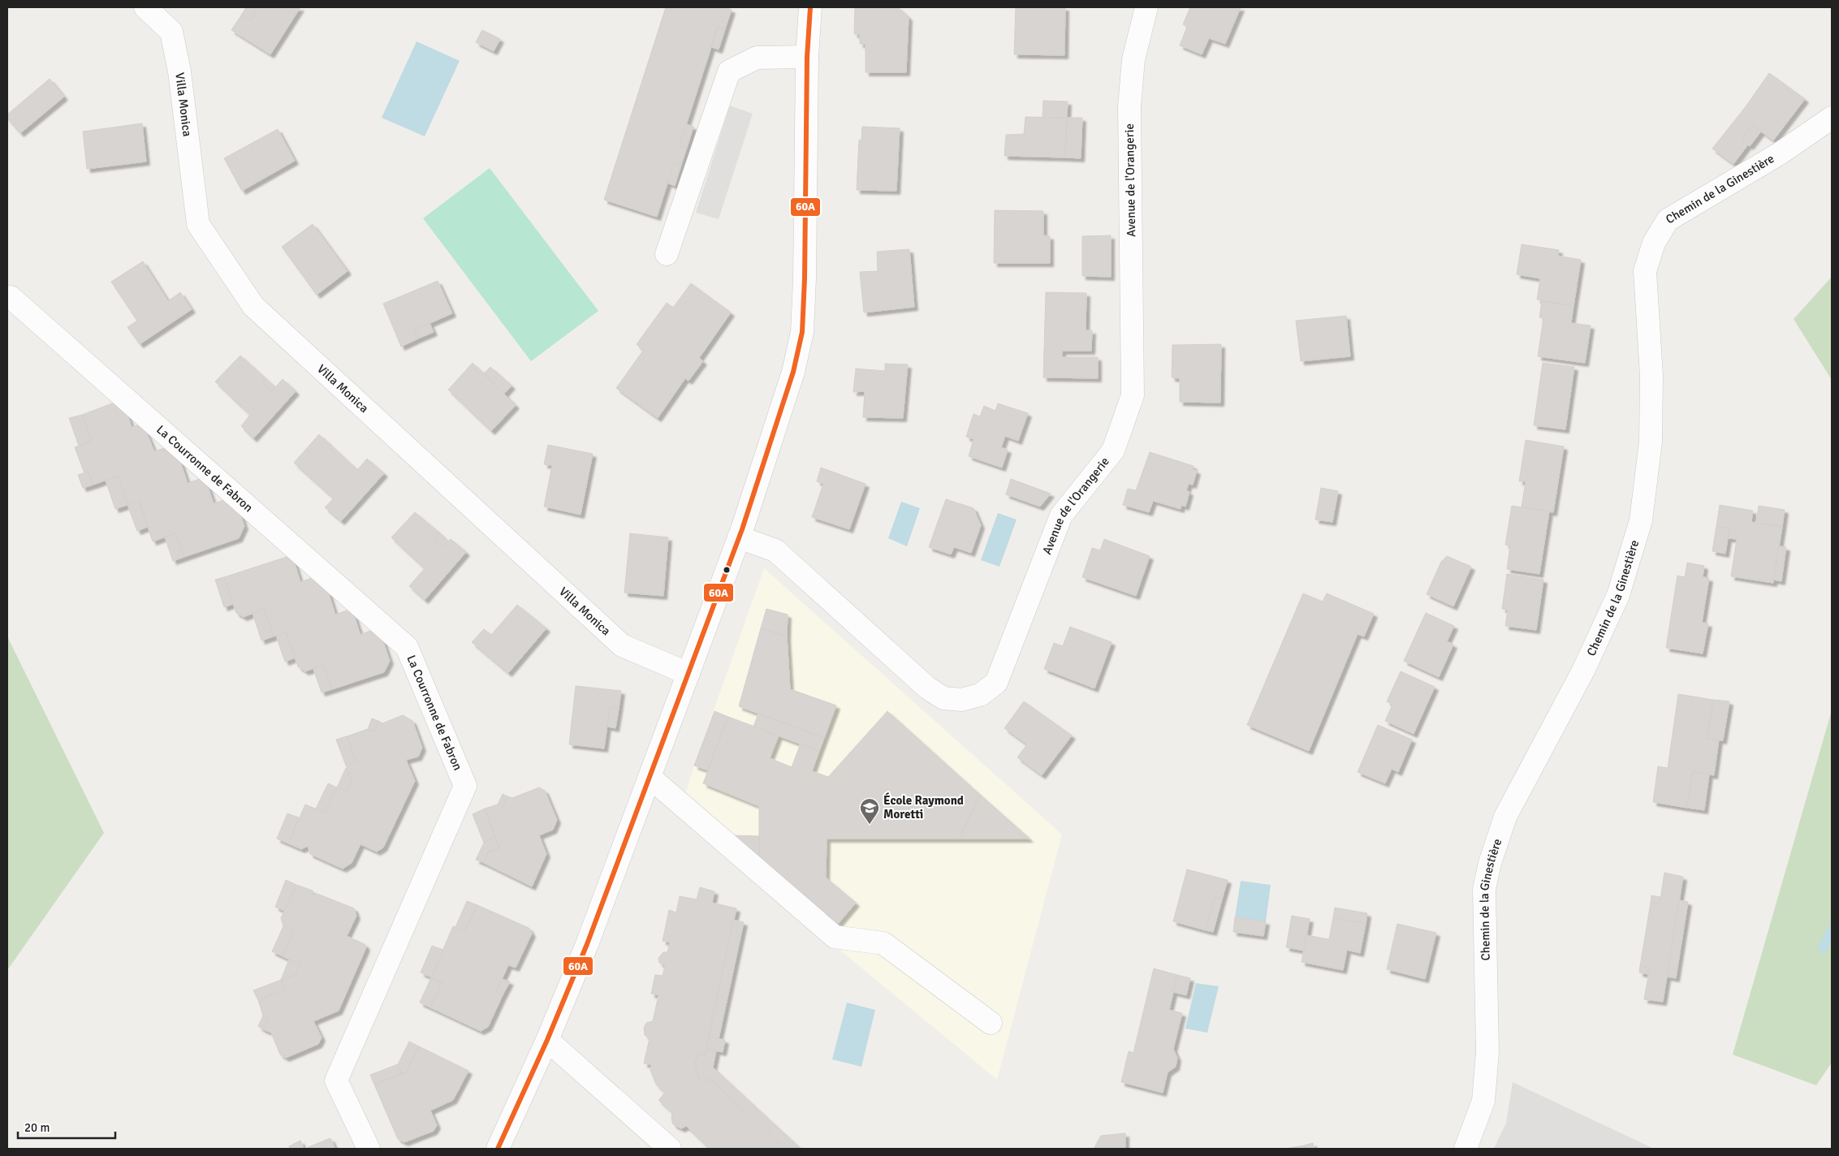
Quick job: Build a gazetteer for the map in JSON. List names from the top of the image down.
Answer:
{
  "streets": {
    "street": [
      "Villa Monica",
      "Avenue de l'Orangerie",
      "Chemin de la Ginestière",
      "La Courronne de Fabron"
    ]
  },
  "places": {
    "school or university": ["École Raymond Moretti"]
  },
  "lines": ["transit line 60A"],
  "scale_bar": "20 m"
}
